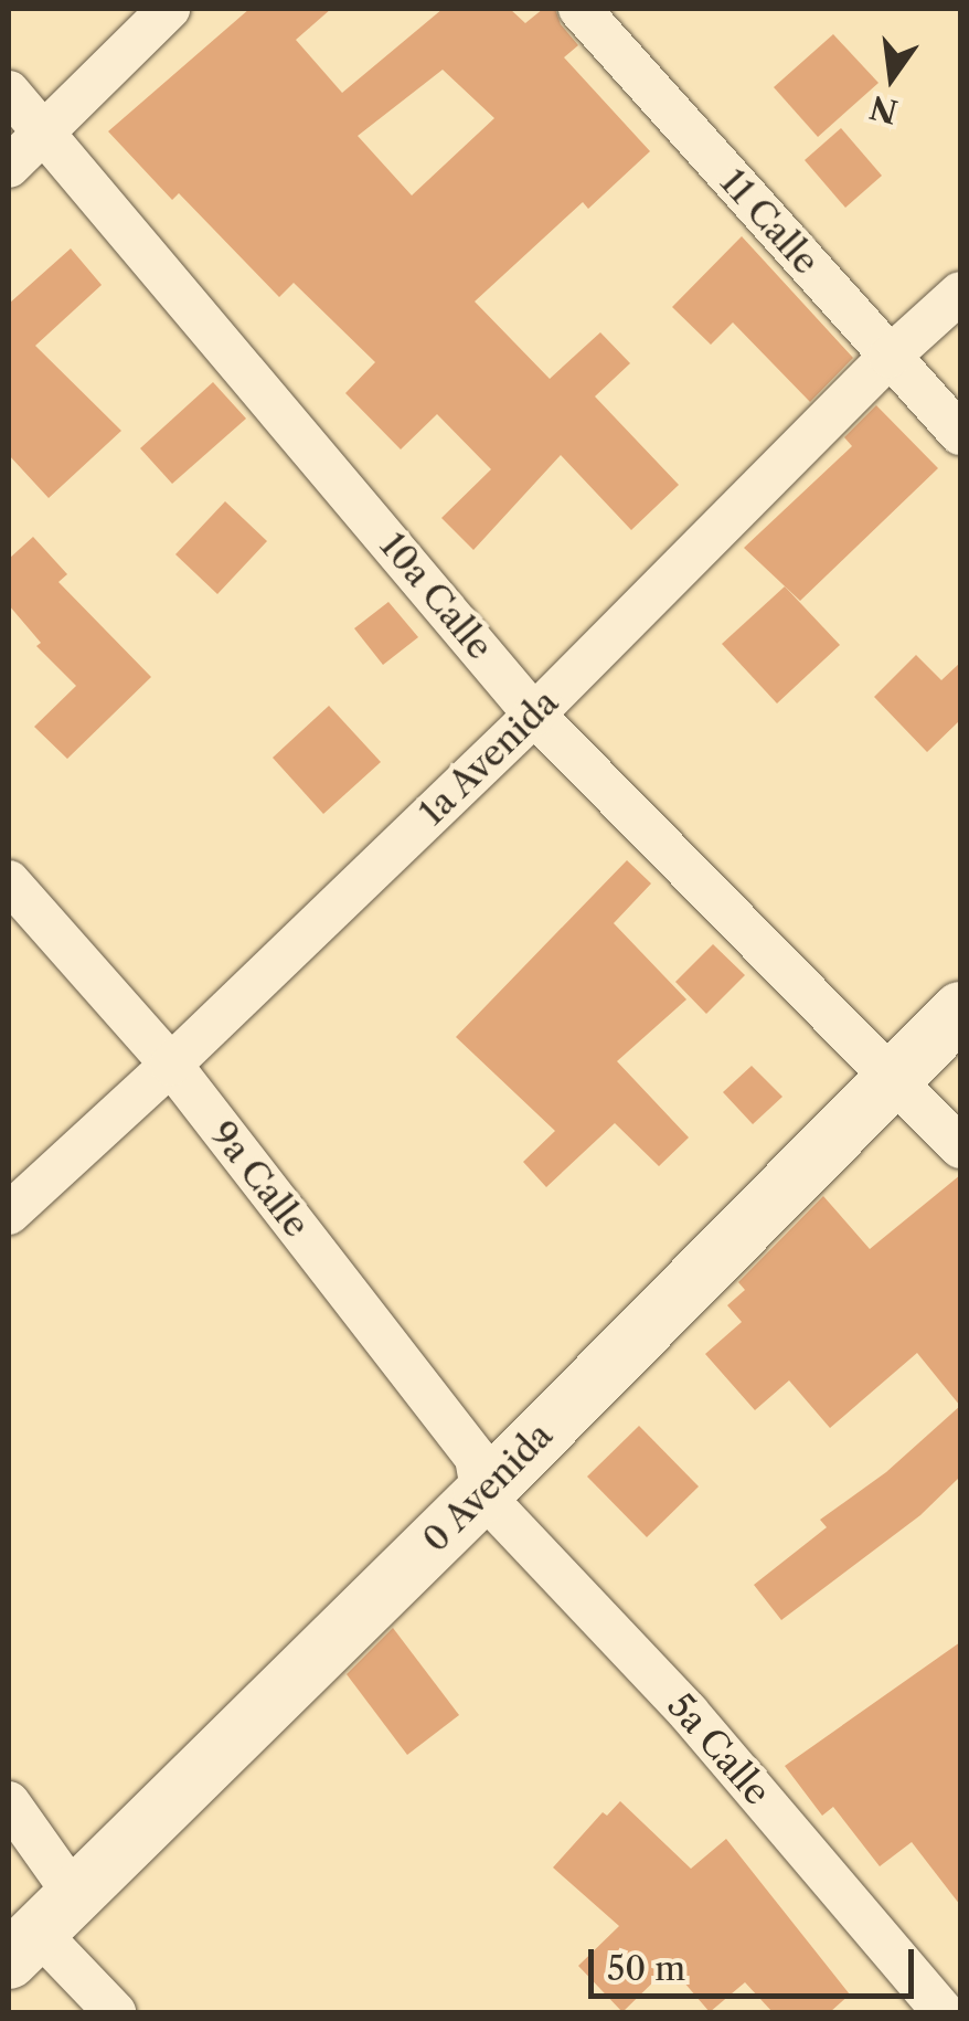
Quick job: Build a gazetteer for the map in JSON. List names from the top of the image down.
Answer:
{
  "streets": {
    "street": [
      "11 Calle",
      "10a Calle",
      "1a Avenida",
      "9a Calle",
      "0 Avenida",
      "5a Calle"
    ]
  },
  "crossings": [
    ["11 Calle", "1a Avenida"],
    ["10a Calle", "1a Avenida"],
    ["10a Calle", "0 Avenida"],
    ["1a Avenida", "9a Calle"],
    ["9a Calle", "0 Avenida"],
    ["9a Calle", "5a Calle"],
    ["0 Avenida", "5a Calle"]
  ],
  "scale_bar": "50 m",
  "north": "bottom"
}
